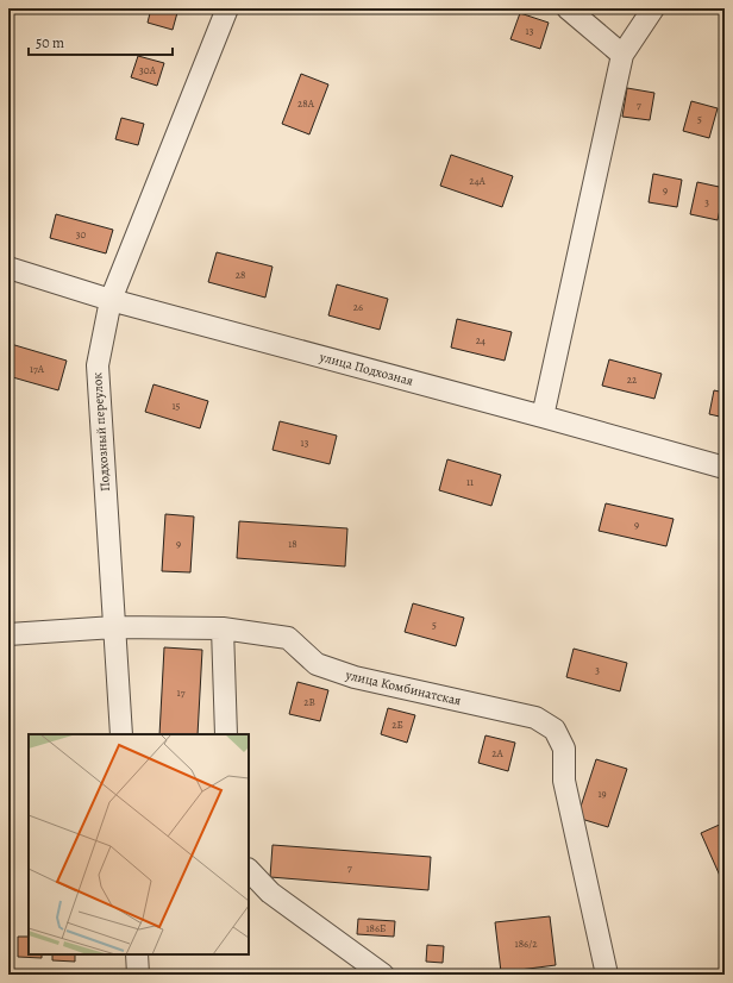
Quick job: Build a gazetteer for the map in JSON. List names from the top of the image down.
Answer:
{
  "streets": {
    "street": ["улица Подхозная", "Подхозный переулок", "улица Комбинатская"]
  },
  "crossings": [
    ["улица Подхозная", "Подхозный переулок"],
    ["Подхозный переулок", "улица Комбинатская"]
  ],
  "house_numbers": [
    "13",
    "30А",
    "28А",
    "7",
    "5",
    "24А",
    "9",
    "3",
    "30",
    "28",
    "26",
    "24",
    "17А",
    "22",
    "15",
    "13",
    "11",
    "9",
    "9",
    "18",
    "5",
    "3",
    "17",
    "2В",
    "2Б",
    "2А",
    "19",
    "7",
    "186Б",
    "186/2"
  ],
  "scale_bar": "50 m"
}
